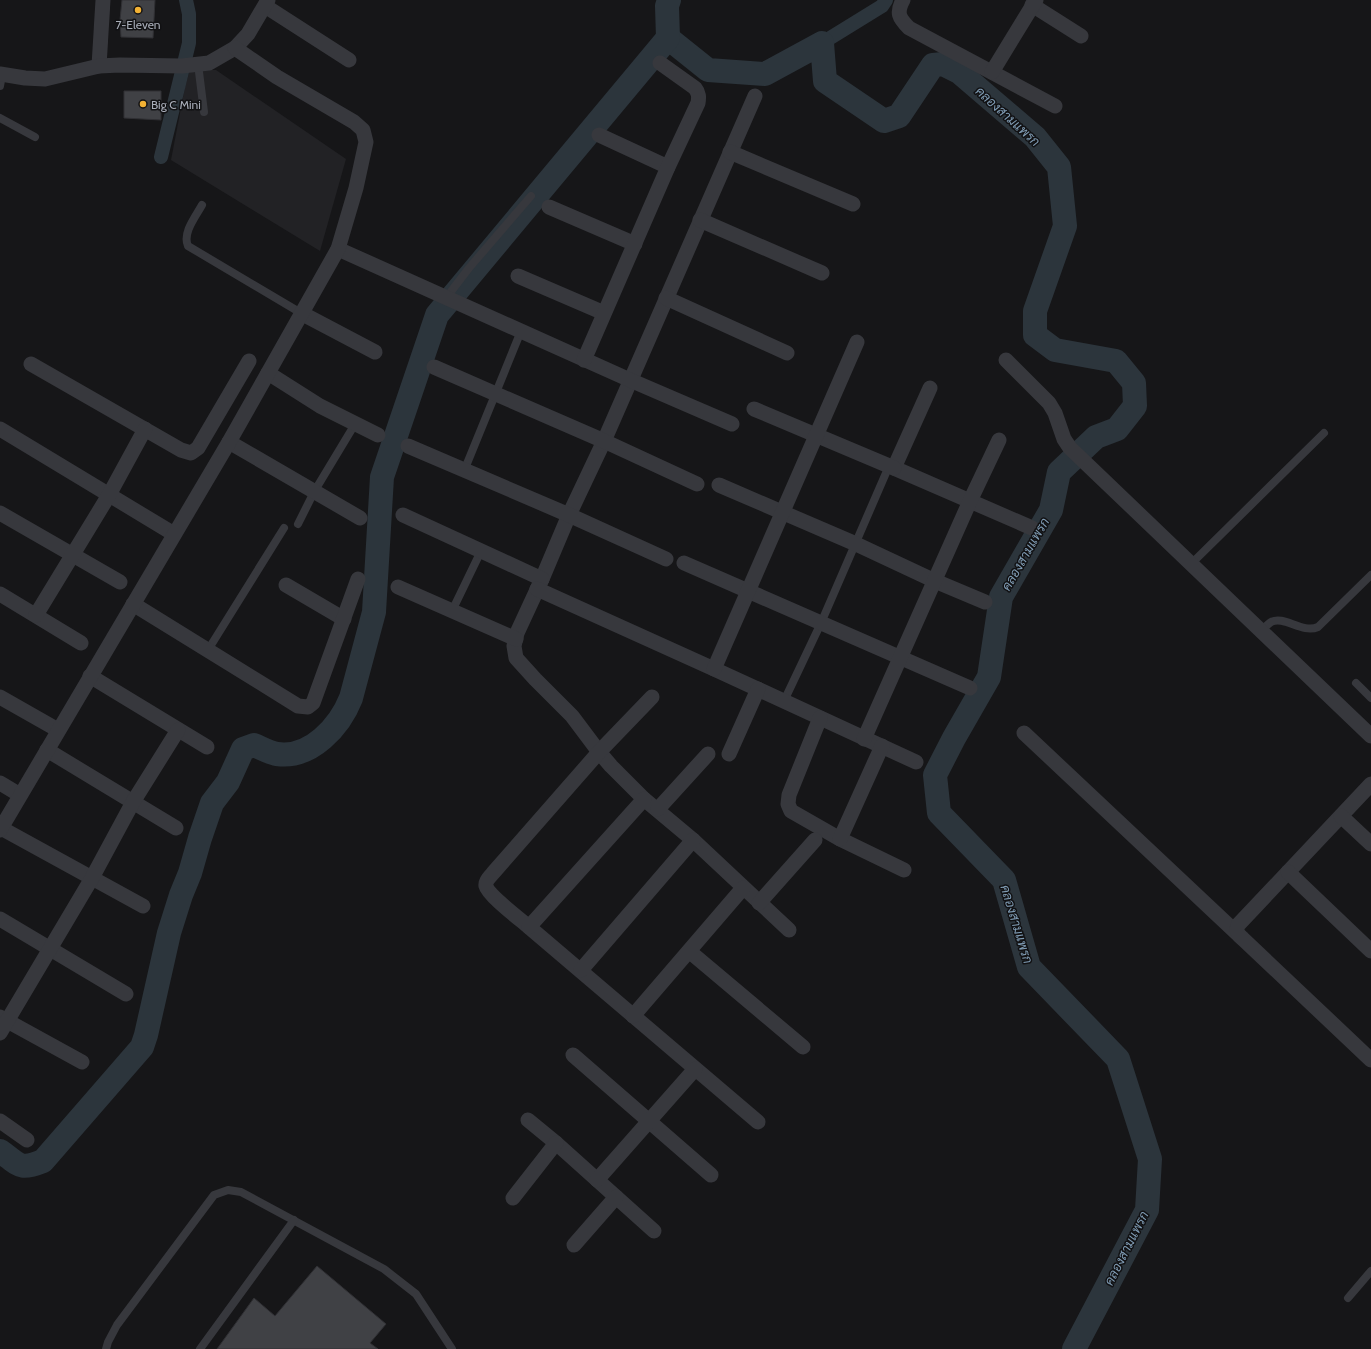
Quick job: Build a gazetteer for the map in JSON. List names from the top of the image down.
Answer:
{
  "water": ["คลองสามแพรก"],
  "places": ["7-Eleven", "Big C Mini"]
}
